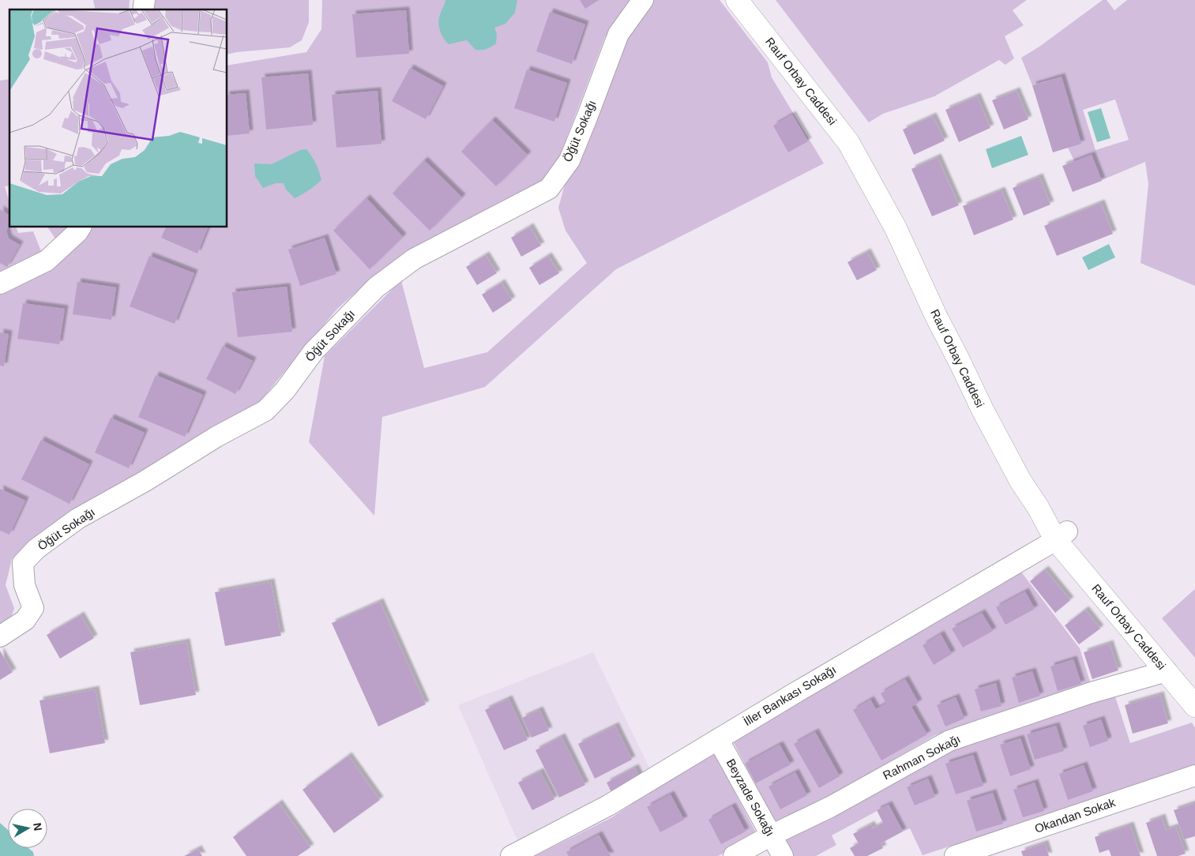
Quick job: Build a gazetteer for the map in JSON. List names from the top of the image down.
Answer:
{
  "streets": {
    "street": [
      "Rauf Orbay Caddesi",
      "Öğüt Sokağı",
      "İller Bankası Sokağı",
      "Rahman Sokağı",
      "Beyzade Sokağı",
      "Okandan Sokak"
    ]
  },
  "crossings": [
    ["Rauf Orbay Caddesi", "İller Bankası Sokağı"],
    ["Rauf Orbay Caddesi", "Rahman Sokağı"],
    ["İller Bankası Sokağı", "Beyzade Sokağı"],
    ["Rahman Sokağı", "Beyzade Sokağı"]
  ],
  "north": "right"
}
